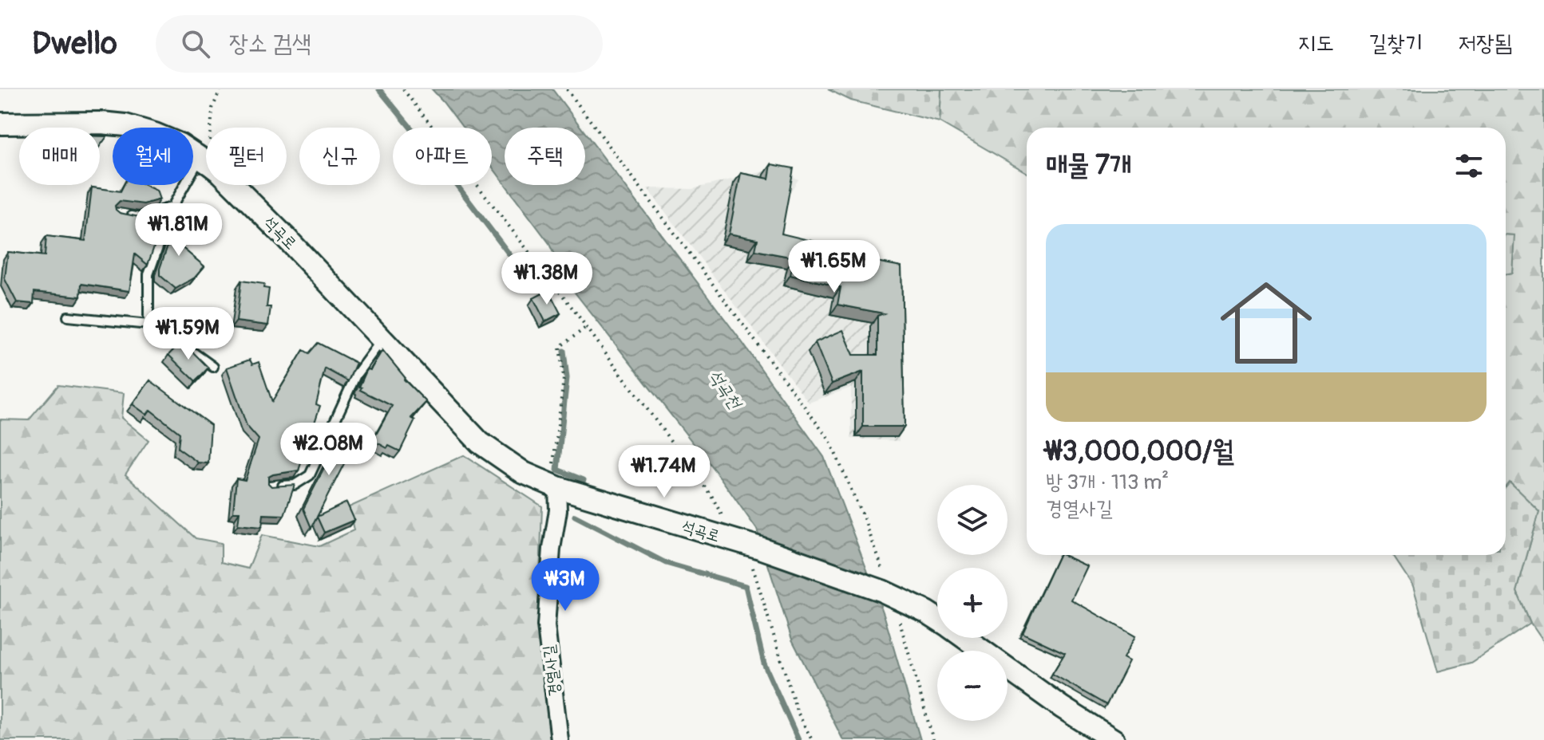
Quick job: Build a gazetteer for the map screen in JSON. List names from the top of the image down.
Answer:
{
  "streets": {
    "street": ["석곡로", "경열사길"]
  },
  "crossings": [
    ["석곡로", "경열사길"]
  ],
  "water": ["석곡천"],
  "page": {
    "header": "Dwello",
    "search": "장소 검색",
    "nav": ["지도", "길찾기", "저장됨"],
    "chip": [
      "매매",
      "월세",
      "필터",
      "신규",
      "아파트",
      "주택"
    ],
    "heading": "매물 7개",
    "price": [
      "₩1.81M",
      "₩1.65M",
      "₩1.38M",
      "₩1.59M",
      "₩2.08M",
      "₩1.74M",
      "₩3M"
    ],
    "list": [
      {
        "name": "₩3,000,000/월",
        "note": "방 3개 · 113 m² · 경열사길"
      }
    ],
    "map_buttons": ["+", "−"]
  }
}
